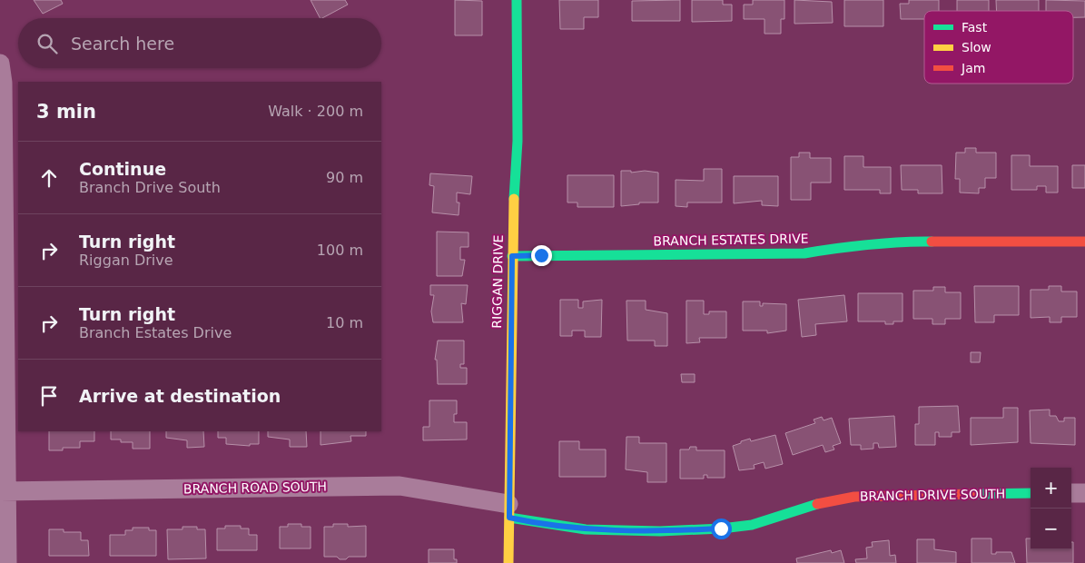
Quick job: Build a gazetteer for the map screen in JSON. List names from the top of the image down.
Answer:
{
  "streets": {
    "street": [
      "BRANCH ESTATES DRIVE",
      "RIGGAN DRIVE",
      "BRANCH ROAD SOUTH",
      "BRANCH DRIVE SOUTH"
    ]
  },
  "crossings": [
    ["BRANCH ESTATES DRIVE", "RIGGAN DRIVE"],
    ["RIGGAN DRIVE", "BRANCH ROAD SOUTH"],
    ["RIGGAN DRIVE", "BRANCH DRIVE SOUTH"],
    ["BRANCH ROAD SOUTH", "BRANCH DRIVE SOUTH"]
  ],
  "legend": ["Fast", "Slow", "Jam"],
  "page": {
    "search": "Search here",
    "heading": ["3 min", "Walk · 200 m"],
    "list": [
      ["Continue", "Branch Drive South", "90 m"],
      ["Turn right", "Riggan Drive", "100 m"],
      ["Turn right", "Branch Estates Drive", "10 m"],
      "Arrive at destination"
    ],
    "map_buttons": ["+", "−"]
  }
}
